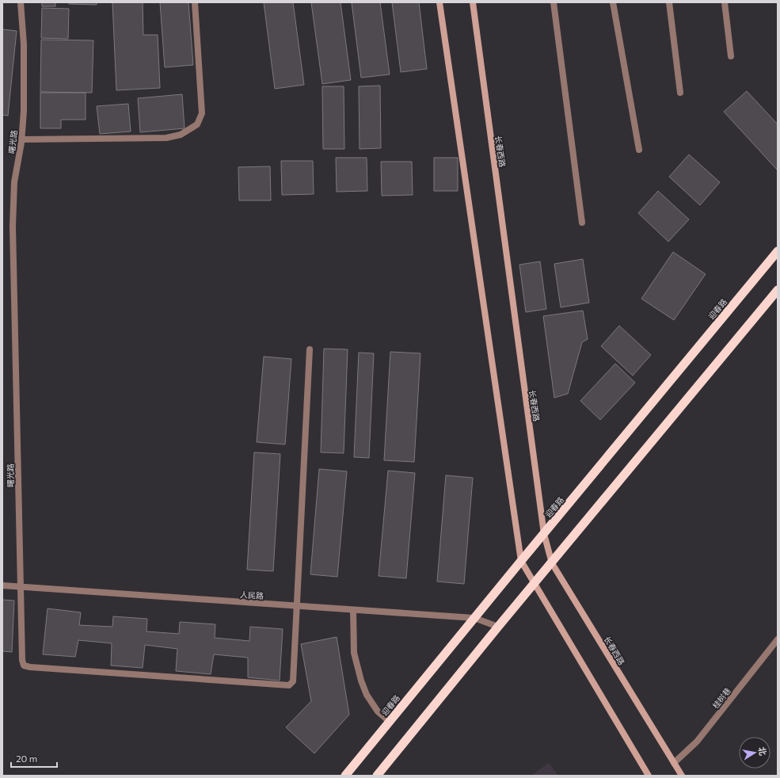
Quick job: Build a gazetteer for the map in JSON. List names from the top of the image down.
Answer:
{
  "streets": {
    "highway": ["迎春路"],
    "main road": ["长春西路"],
    "street": ["曙光路", "人民路", "桂树巷"]
  },
  "crossings": [
    ["曙光路", "人民路"],
    ["长春西路", "迎春路"],
    ["长春西路", "桂树巷"],
    ["迎春路", "人民路"]
  ],
  "scale_bar": "20 m",
  "north": "right"
}
